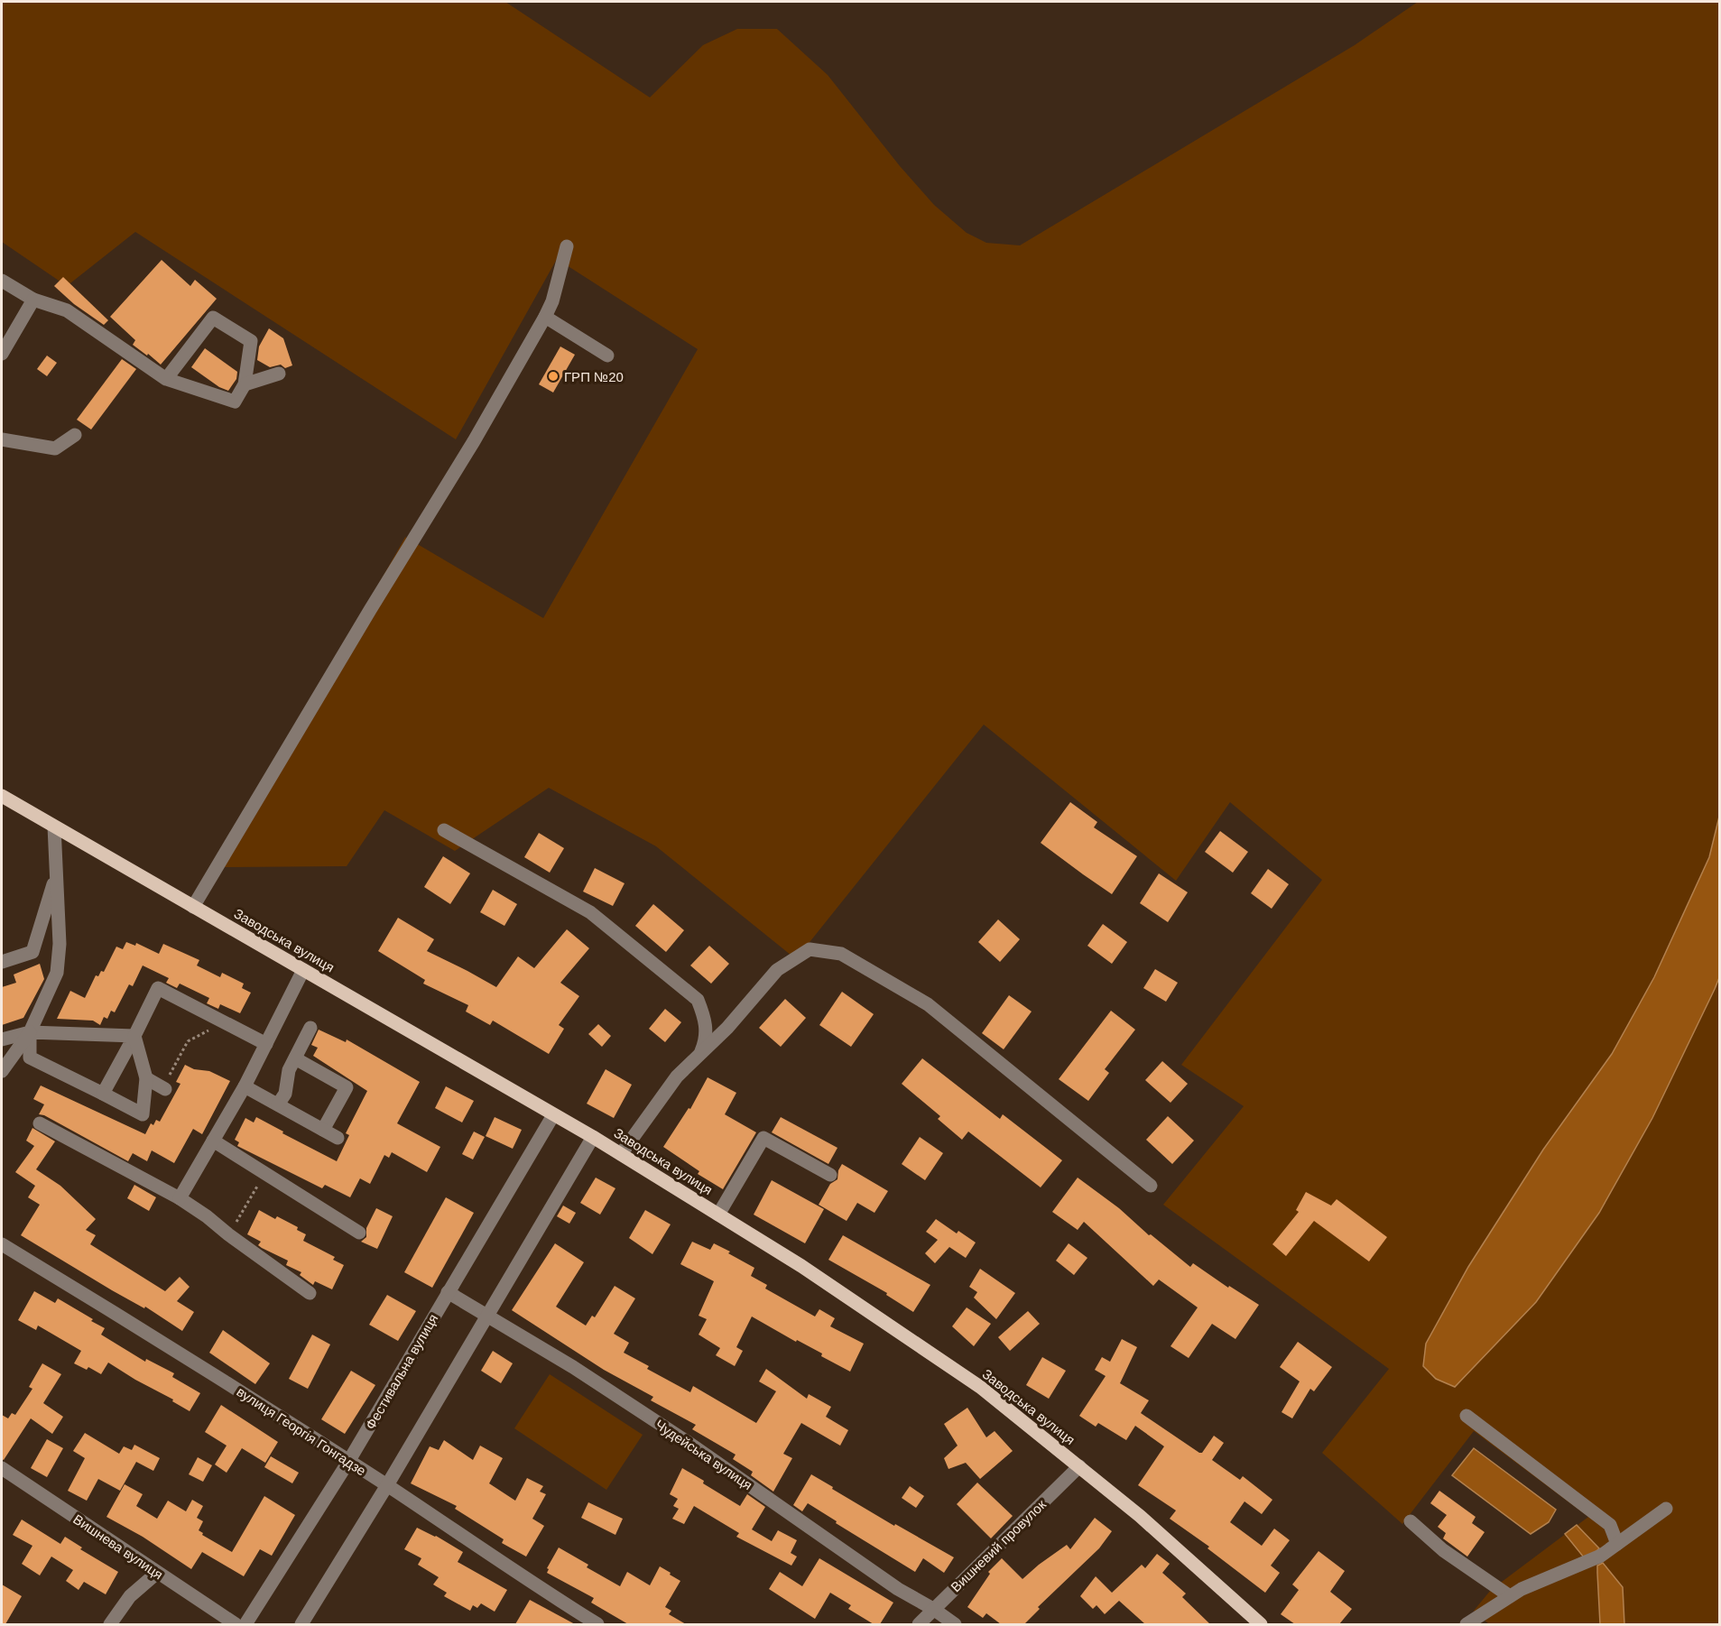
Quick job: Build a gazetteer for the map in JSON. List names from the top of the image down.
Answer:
{
  "streets": {
    "main road": ["Заводська вулиця"],
    "street": [
      "Фестивальна вулиця",
      "вулиця Георгія Гонгадзе",
      "Чудейська вулиця",
      "Вишневий провулок",
      "Вишнева вулиця"
    ]
  },
  "crossings": [
    ["Заводська вулиця", "Фестивальна вулиця"],
    ["Заводська вулиця", "Вишневий провулок"],
    ["Фестивальна вулиця", "вулиця Георгія Гонгадзе"],
    ["Фестивальна вулиця", "Чудейська вулиця"],
    ["Чудейська вулиця", "Вишневий провулок"]
  ],
  "places": ["ГРП №20"]
}
